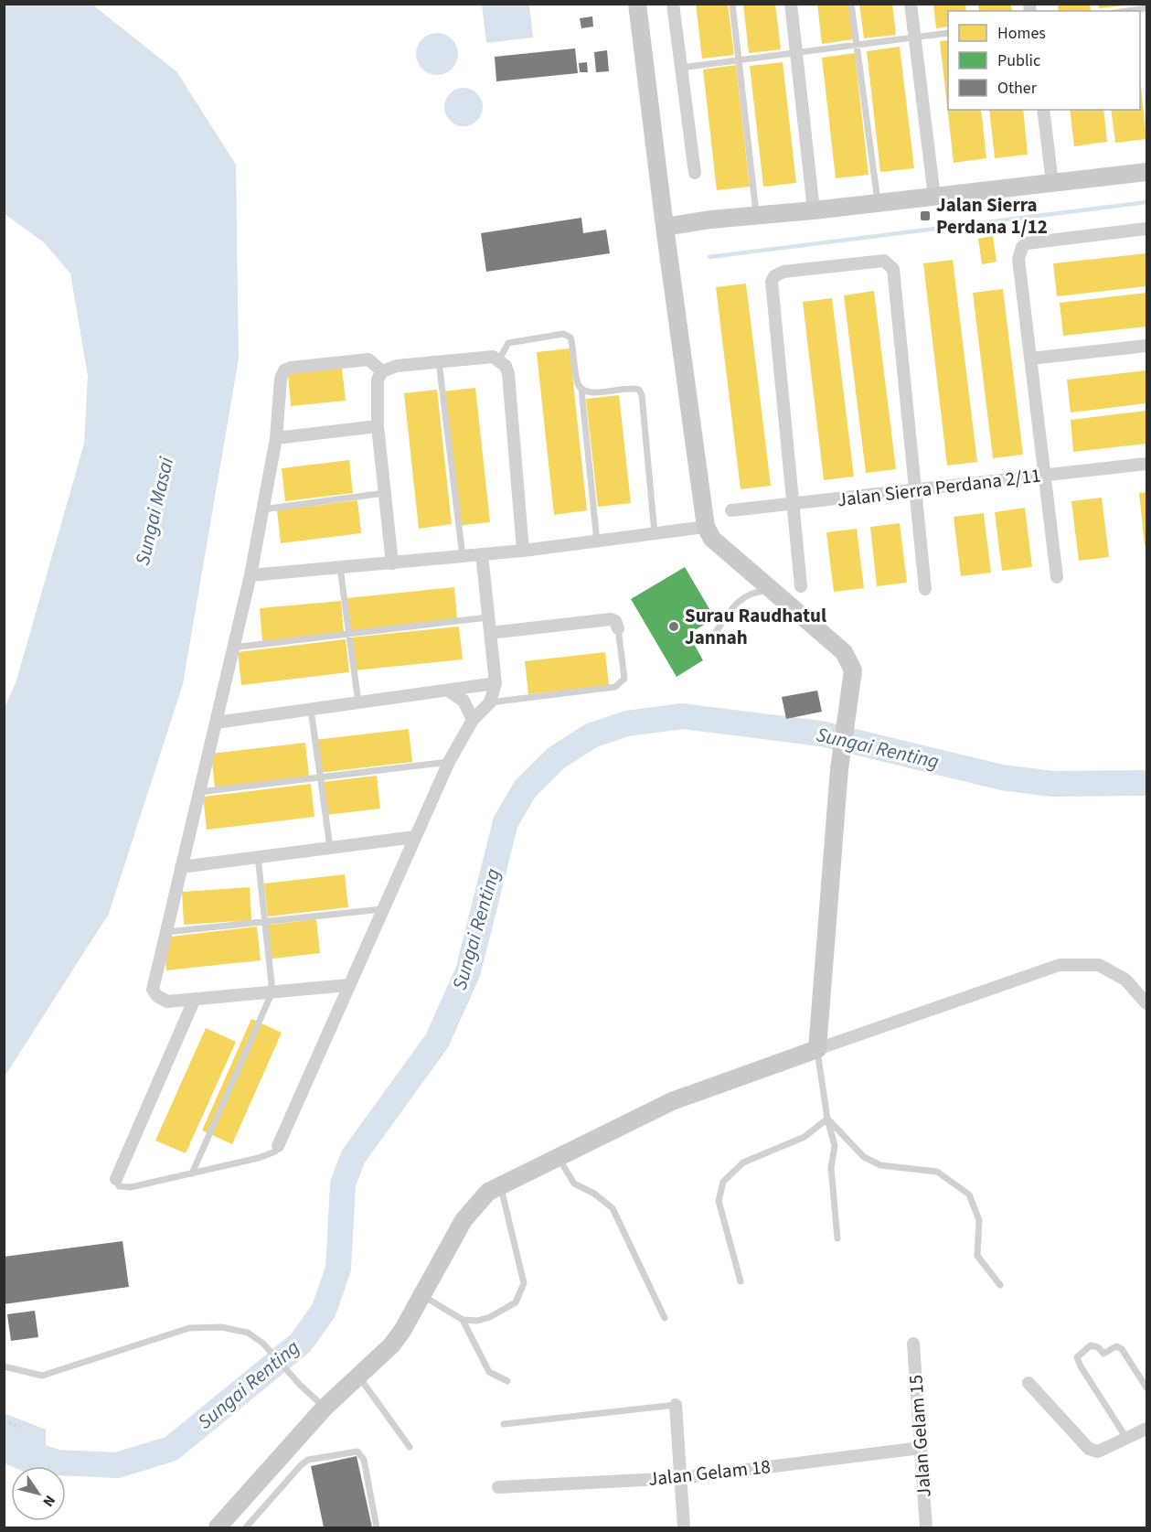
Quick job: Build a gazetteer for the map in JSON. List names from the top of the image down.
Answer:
{
  "streets": {
    "street": ["Jalan Sierra Perdana 2/11", "Jalan Gelam 15", "Jalan Gelam 18"]
  },
  "crossings": [
    ["Jalan Gelam 15", "Jalan Gelam 18"]
  ],
  "water": ["Sungai Masai", "Sungai Renting"],
  "places": {
    "transit": ["Jalan Sierra Perdana 1/12"],
    "other": ["Surau Raudhatul Jannah"]
  },
  "legend": ["Homes", "Public", "Other"],
  "north": "bottom right"
}
